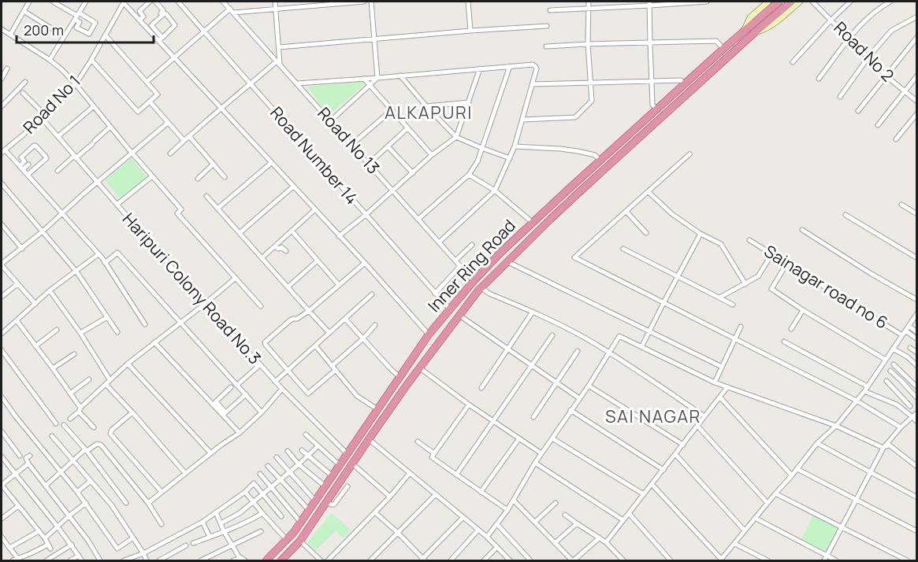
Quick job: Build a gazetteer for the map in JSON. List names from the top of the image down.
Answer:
{
  "streets": {
    "highway": ["Inner Ring Road"],
    "street": [
      "Road No 2",
      "Road No 1",
      "Road No 13",
      "Road Number 14",
      "Sainagar road no 6",
      "Haripuri Colony Road No.3"
    ]
  },
  "crossings": [
    ["Road No 1", "Haripuri Colony Road No.3"],
    ["Road No 13", "Inner Ring Road"],
    ["Road Number 14", "Inner Ring Road"],
    ["Inner Ring Road", "Haripuri Colony Road No.3"]
  ],
  "districts": ["ALKAPURI", "SAI NAGAR"],
  "scale_bar": "200 m"
}
